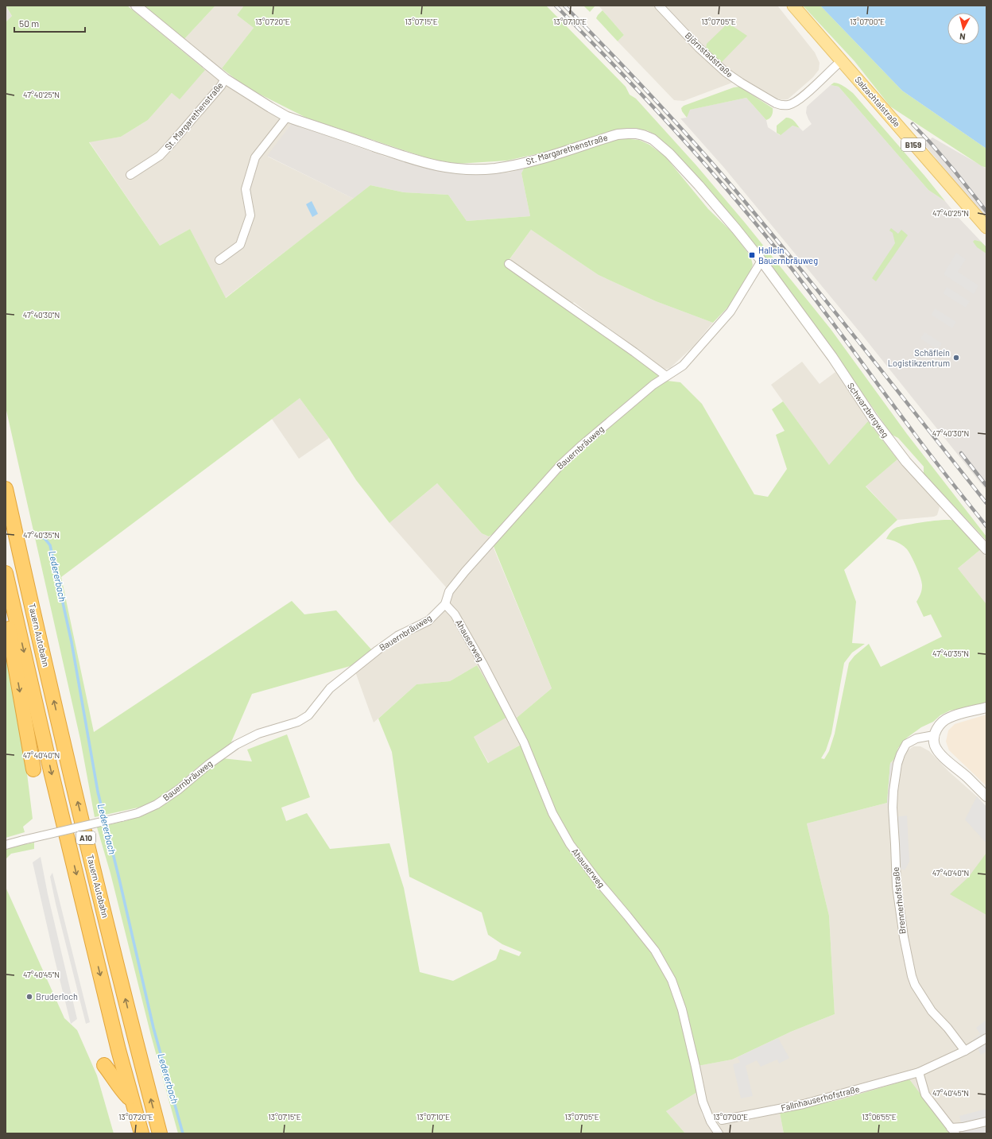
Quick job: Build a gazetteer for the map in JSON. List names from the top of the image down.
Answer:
{
  "streets": {
    "highway": ["Tauern Autobahn", "A10"],
    "main road": ["Salzachtalstraße", "B159"],
    "street": [
      "Björnstadstraße",
      "St. Margarethenstraße",
      "Schwarzbergweg",
      "Bauernbräuweg",
      "Ahauserweg",
      "Brennerhofstraße",
      "Fallnhauserhofstraße"
    ]
  },
  "crossings": [
    ["Björnstadstraße", "Salzachtalstraße"],
    ["St. Margarethenstraße", "Schwarzbergweg"],
    ["St. Margarethenstraße", "Bauernbräuweg"],
    ["Schwarzbergweg", "Bauernbräuweg"],
    ["Bauernbräuweg", "Ahauserweg"],
    ["Brennerhofstraße", "Fallnhauserhofstraße"]
  ],
  "water": ["Ledererbach"],
  "places": {
    "transit": ["Hallein Bauernbräuweg"],
    "other": ["Schäflein Logistikzentrum", "Bruderloch"]
  },
  "scale_bar": "50 m",
  "north": "bottom",
  "coordinates": [
    "13°07'20\"E",
    "13°07'15\"E",
    "13°07'10\"E",
    "13°07'05\"E",
    "13°07'00\"E",
    "47°40'25\"N",
    "47°40'30\"N",
    "47°40'35\"N",
    "47°40'40\"N",
    "47°40'45\"N",
    "13°06'55\"E"
  ]
}
